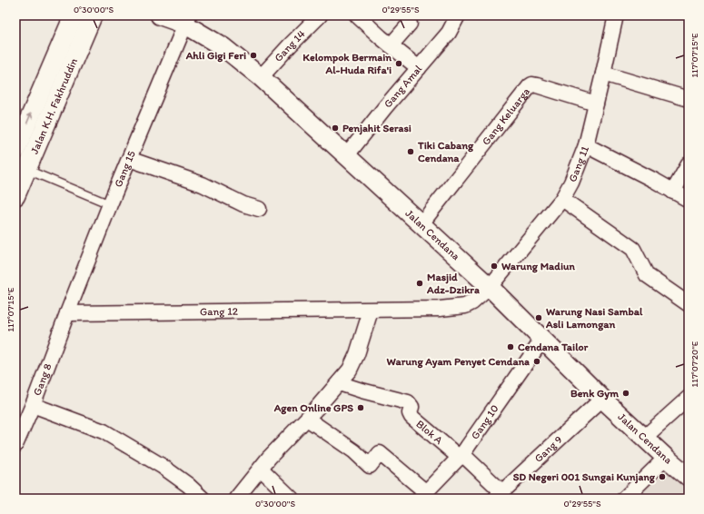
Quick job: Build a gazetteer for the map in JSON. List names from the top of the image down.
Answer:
{
  "streets": {
    "street": [
      "Gang 14",
      "Gang Amal",
      "Jalan K.H. Fakhruddin",
      "Gang Keluarga",
      "Gang 11",
      "Gang 15",
      "Jalan Cendana",
      "Gang 12",
      "Gang 8",
      "Gang 10",
      "Blok A",
      "Gang 9"
    ]
  },
  "crossings": [
    ["Gang 14", "Jalan Cendana"],
    ["Gang Amal", "Jalan Cendana"],
    ["Gang Keluarga", "Gang 11"],
    ["Gang Keluarga", "Jalan Cendana"],
    ["Gang 11", "Jalan Cendana"],
    ["Gang 11", "Gang 12"],
    ["Gang 15", "Jalan Cendana"],
    ["Gang 15", "Gang 12"],
    ["Gang 15", "Gang 8"],
    ["Jalan Cendana", "Gang 12"],
    ["Jalan Cendana", "Gang 10"],
    ["Jalan Cendana", "Gang 9"],
    ["Gang 12", "Gang 8"],
    ["Gang 10", "Blok A"],
    ["Blok A", "Gang 9"]
  ],
  "places": [
    "Ahli Gigi Feri",
    "Kelompok Bermain Al-Huda Rifa'i",
    "Penjahit Serasi",
    "Tiki Cabang Cendana",
    "Warung Madiun",
    "Masjid Adz-Dzikra",
    "Warung Nasi Sambal Asli Lamongan",
    "Cendana Tailor",
    "Warung Ayam Penyet Cendana",
    "Benk Gym",
    "Agen Online GPS",
    "SD Negeri 001 Sungai Kunjang"
  ],
  "coordinates": [
    "0°30'00\"S",
    "0°29'55\"S",
    "117°07'15\"E",
    "117°07'20\"E"
  ]
}
